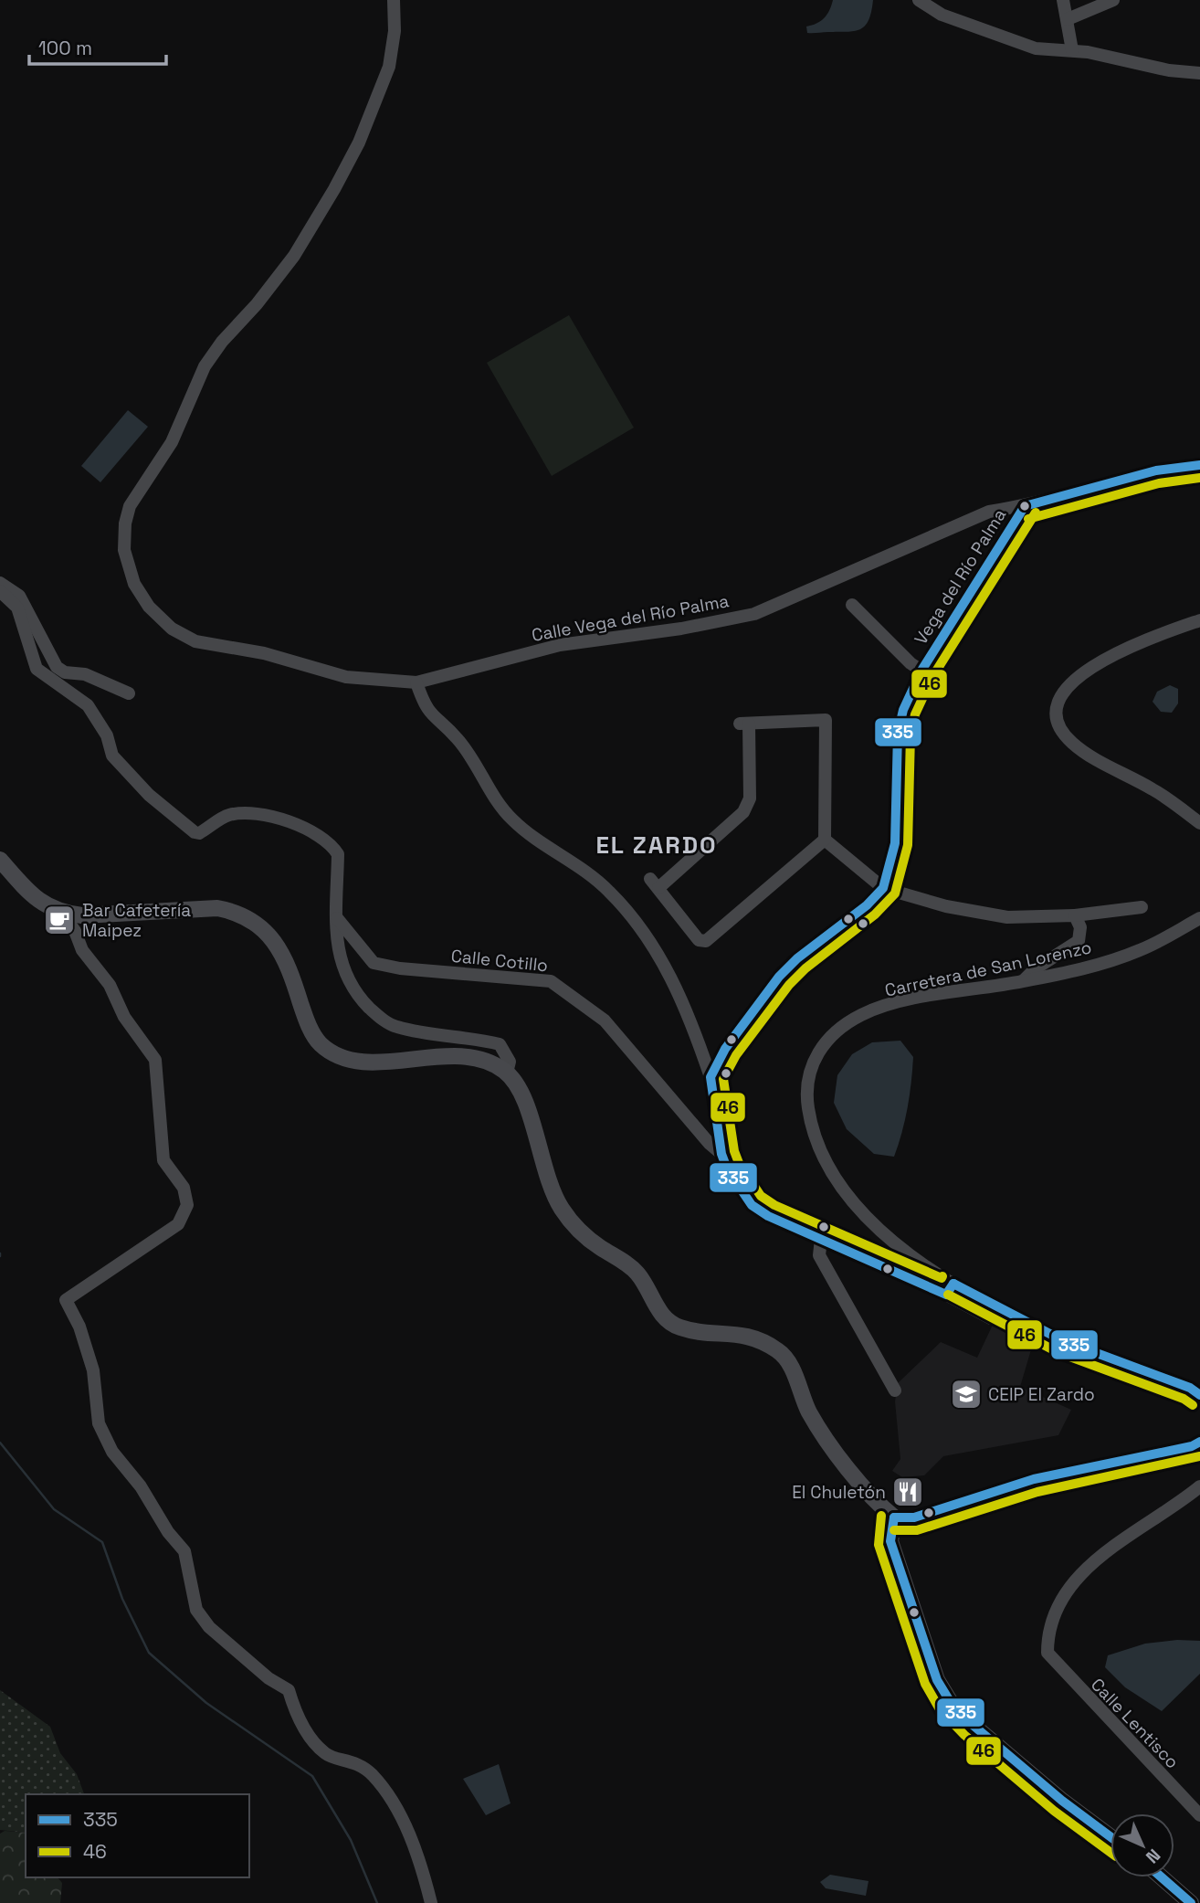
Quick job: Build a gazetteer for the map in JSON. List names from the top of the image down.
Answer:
{
  "streets": {
    "street": [
      "Vega del Río Palma",
      "Calle Vega del Río Palma",
      "Calle Cotillo",
      "Carretera de San Lorenzo",
      "Calle Lentisco"
    ]
  },
  "crossings": [
    ["Vega del Río Palma", "Calle Vega del Río Palma"]
  ],
  "districts": ["EL ZARDO"],
  "places": {
    "cafe": ["Bar Cafetería Maipez"],
    "school or university": ["CEIP El Zardo"],
    "restaurant": ["El Chuletón"]
  },
  "lines": ["transit line 335", "transit line 46"],
  "legend": ["335", "46"],
  "scale_bar": "100 m",
  "north": "bottom right"
}
